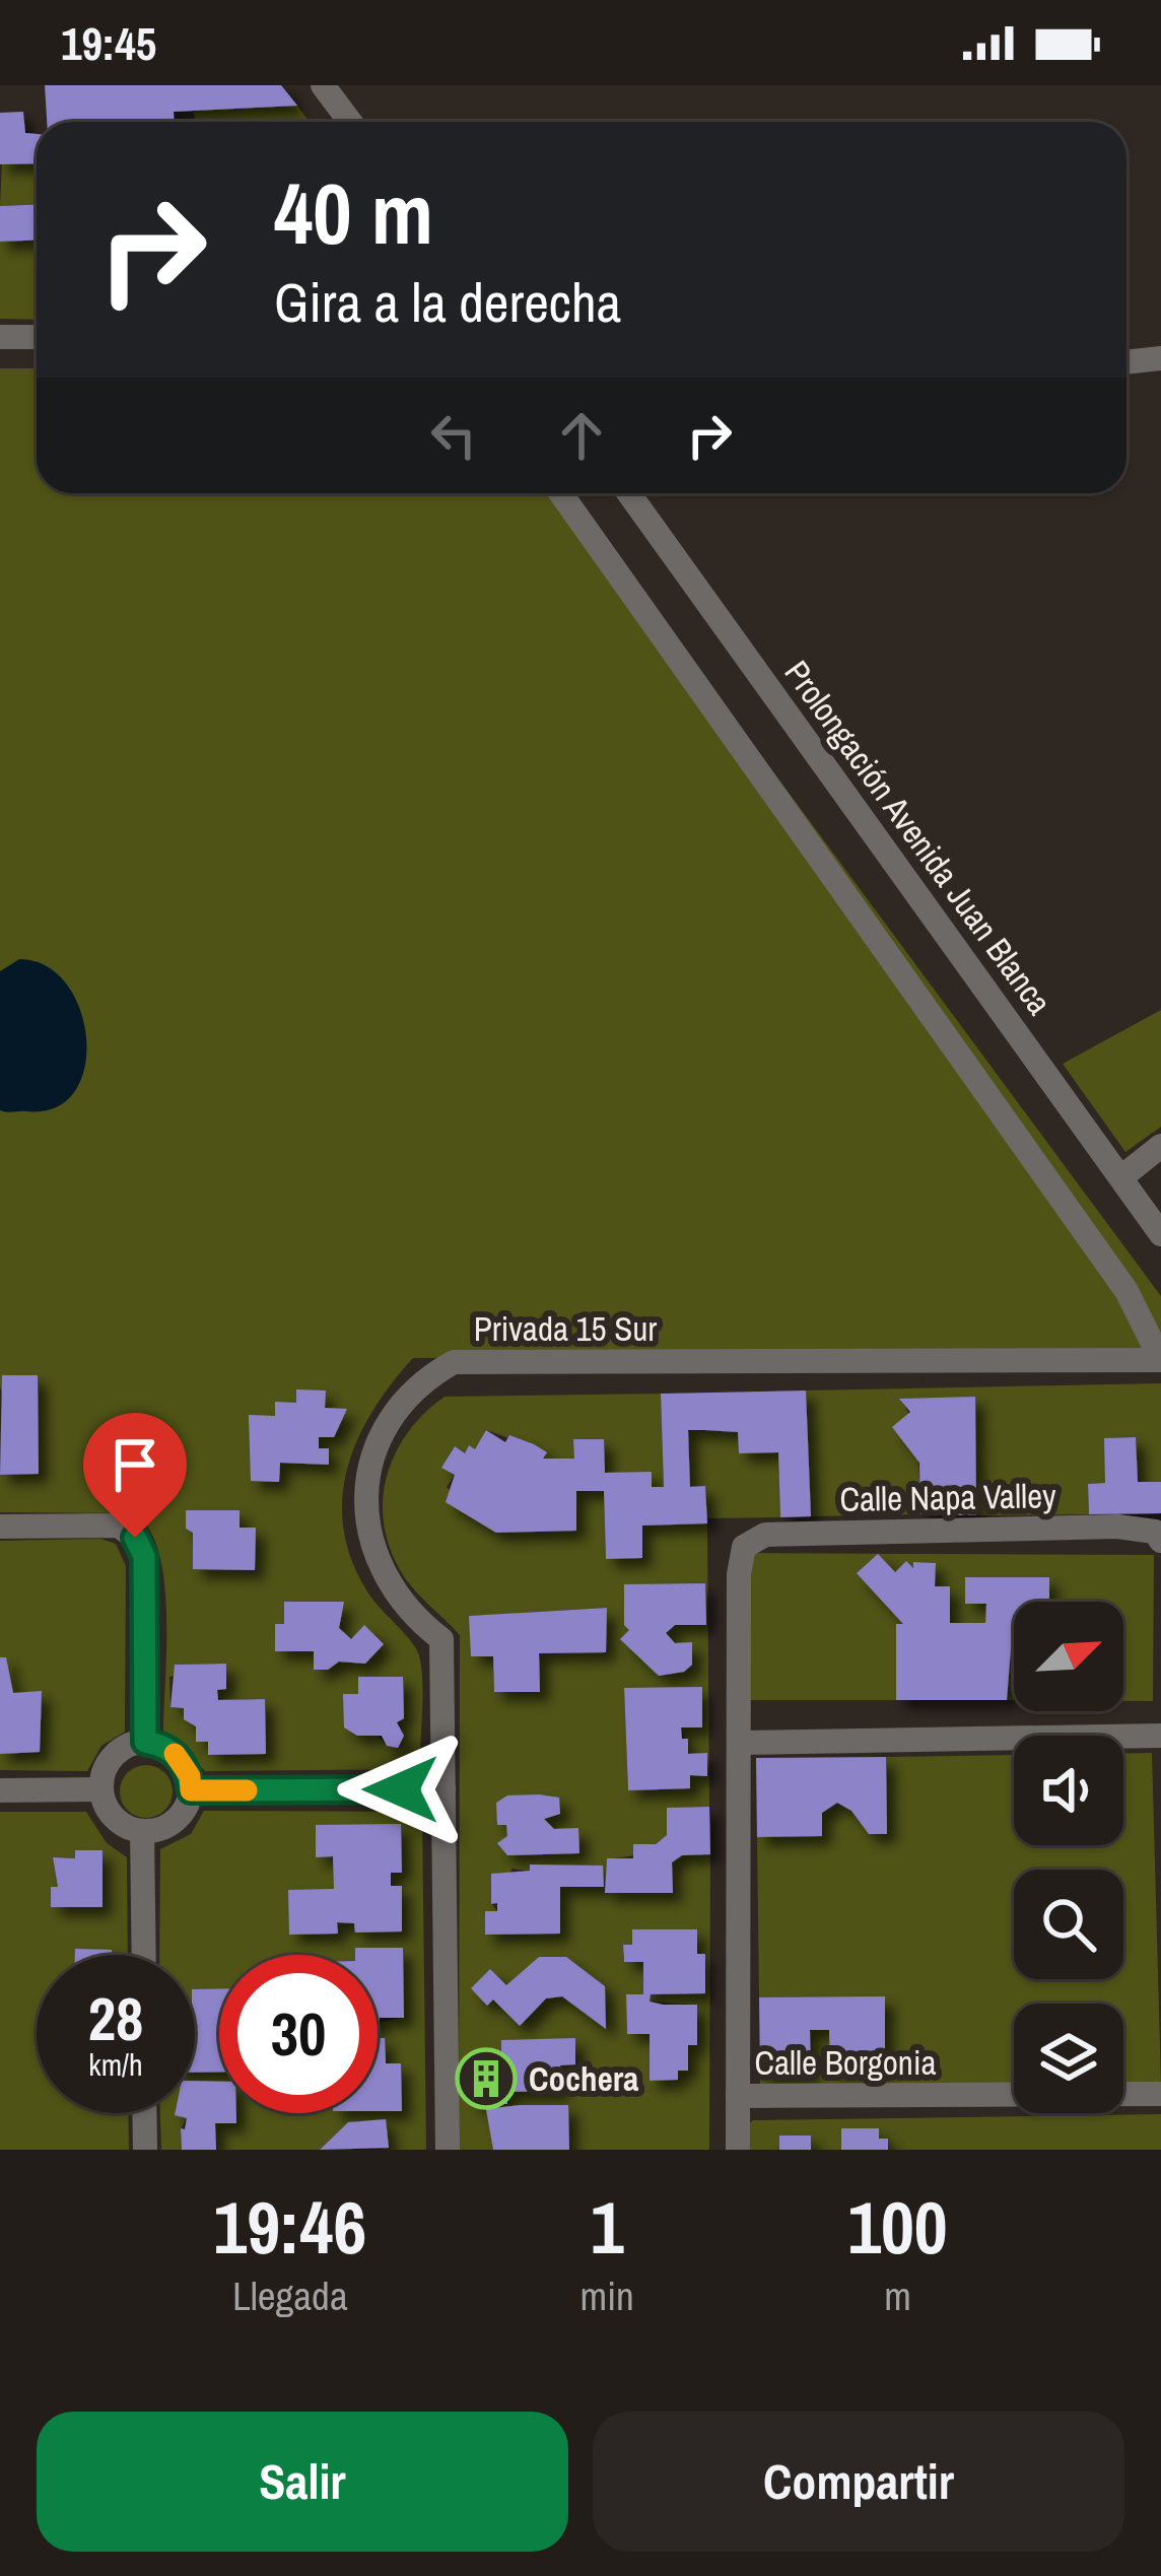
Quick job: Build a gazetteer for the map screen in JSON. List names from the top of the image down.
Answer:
{
  "streets": {
    "street": [
      "Prolongación Avenida Juan Blanca",
      "Privada 15 Sur",
      "Calle Napa Valley",
      "Calle Borgonia"
    ]
  },
  "crossings": [
    ["Calle Napa Valley", "Calle Borgonia"]
  ],
  "places": {
    "building": ["Cochera"]
  },
  "north": "top right",
  "page": {
    "status": "19:45",
    "turn": ["40 m", "Gira a la derecha"],
    "speed": "28 km/h",
    "limit": "30",
    "eta": [
      "19:46",
      "Llegada",
      "1",
      "min",
      "100",
      "m"
    ],
    "buttons": ["Salir", "Compartir"]
  }
}
